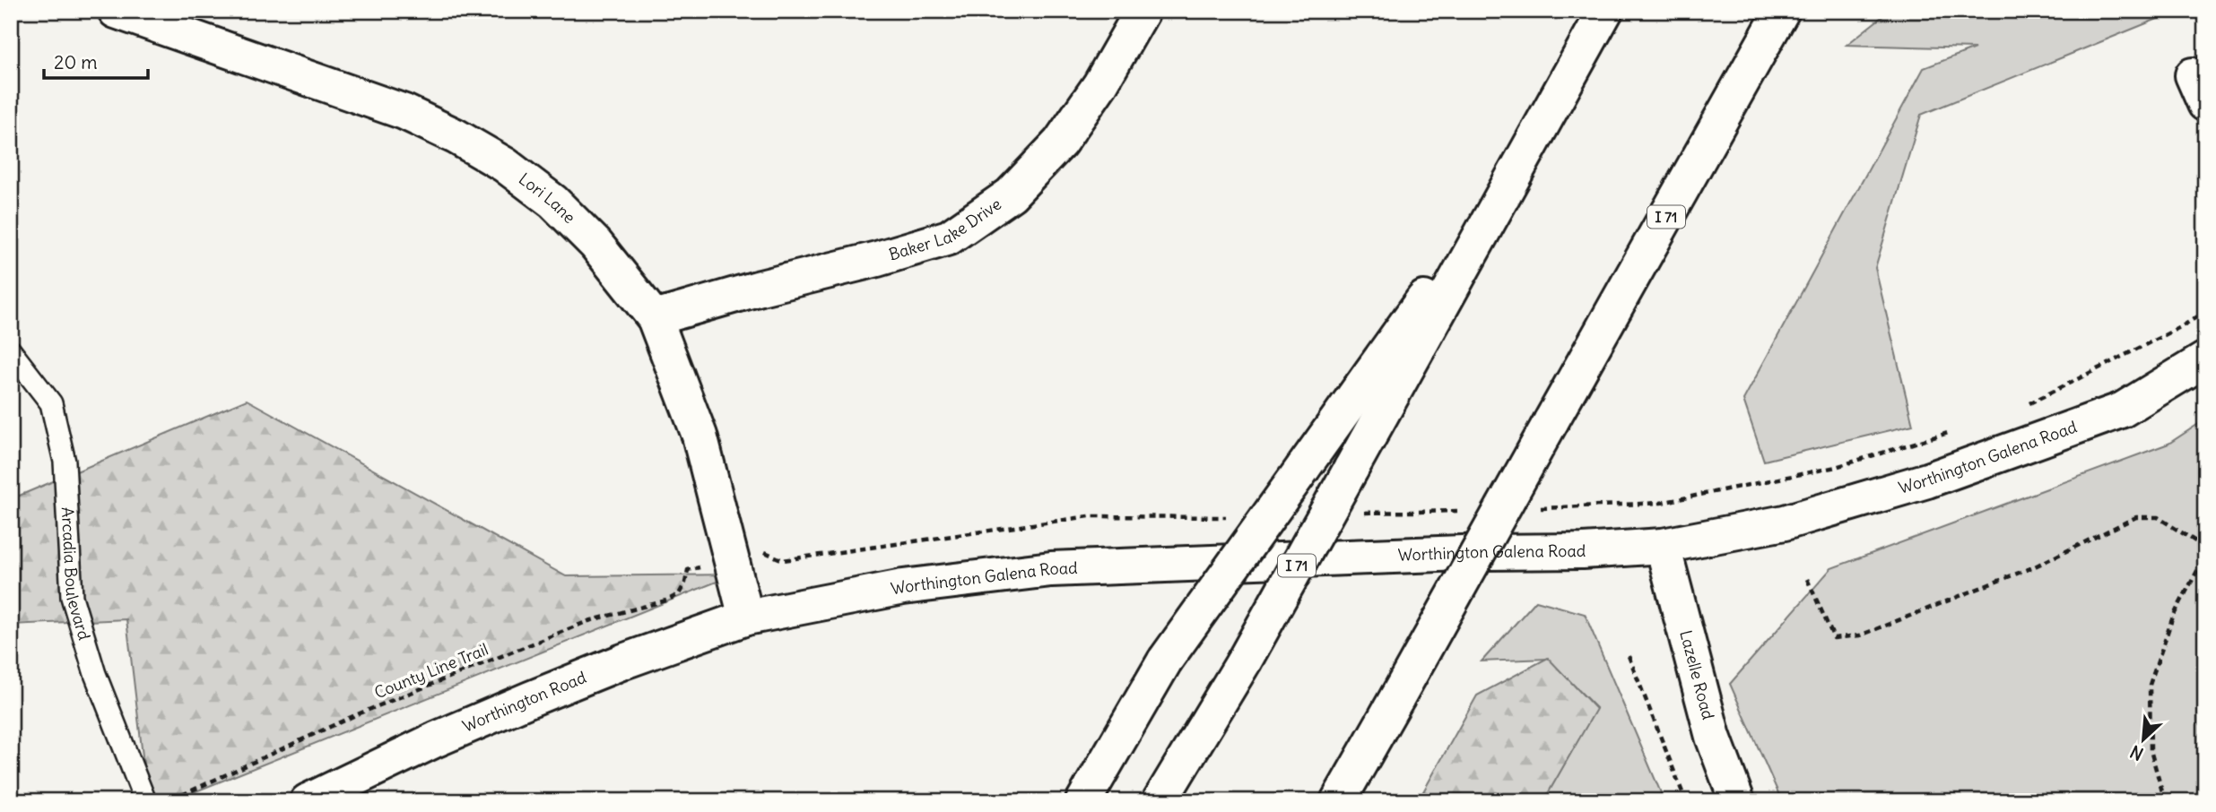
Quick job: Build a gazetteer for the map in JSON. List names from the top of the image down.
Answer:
{
  "streets": {
    "main road": [
      "Lori Lane",
      "I 71",
      "Baker Lake Drive",
      "Worthington Galena Road",
      "Lazelle Road",
      "Worthington Road"
    ],
    "lane": ["Arcadia Boulevard"],
    "path": ["County Line Trail"]
  },
  "crossings": [
    ["Lori Lane", "Baker Lake Drive"],
    ["Lori Lane", "Worthington Galena Road"],
    ["Lori Lane", "Worthington Road"],
    ["Worthington Galena Road", "Lazelle Road"],
    ["Worthington Galena Road", "Worthington Road"]
  ],
  "scale_bar": "20 m",
  "north": "bottom left"
}
